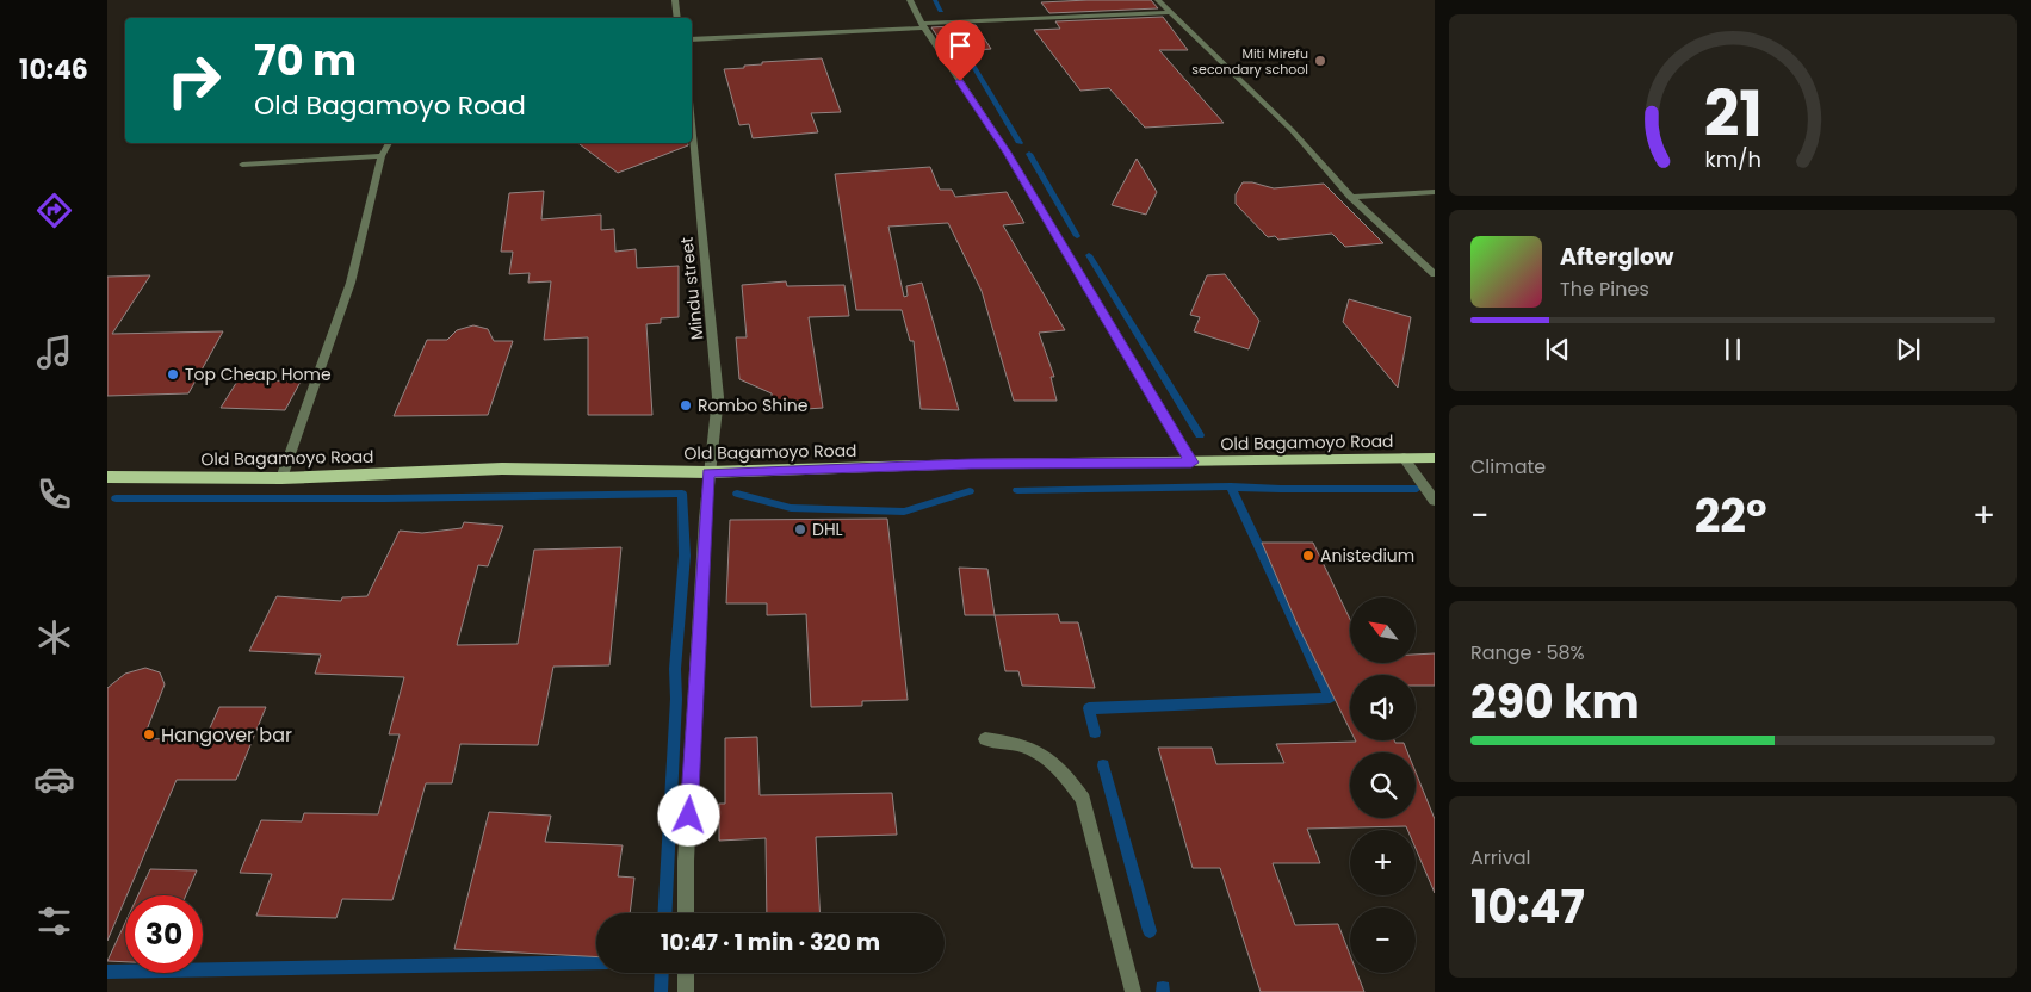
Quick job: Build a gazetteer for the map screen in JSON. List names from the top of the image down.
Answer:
{
  "streets": {
    "main road": ["Old Bagamoyo Road"],
    "street": ["Mindu street"]
  },
  "crossings": [
    ["Mindu street", "Old Bagamoyo Road"]
  ],
  "places": [
    "Miti Mirefu secondary school",
    "Top Cheap Home",
    "Rombo Shine",
    "DHL",
    "Anistedium",
    "Hangover bar"
  ],
  "north": "top left",
  "page": {
    "tabs": "10:46",
    "turn": ["70 m", "Old Bagamoyo Road"],
    "song": ["Afterglow", "The Pines"],
    "tile": [
      "Climate",
      ["Range · 58%", "290 km"],
      ["Arrival", "10:47"]
    ],
    "heat": ["−", "22°", "+"],
    "map_buttons": ["+", "−"],
    "limit": "30",
    "trip": "10:47 · 1 min · 320 m",
    "gauge": ["21", "km/h"]
  }
}
